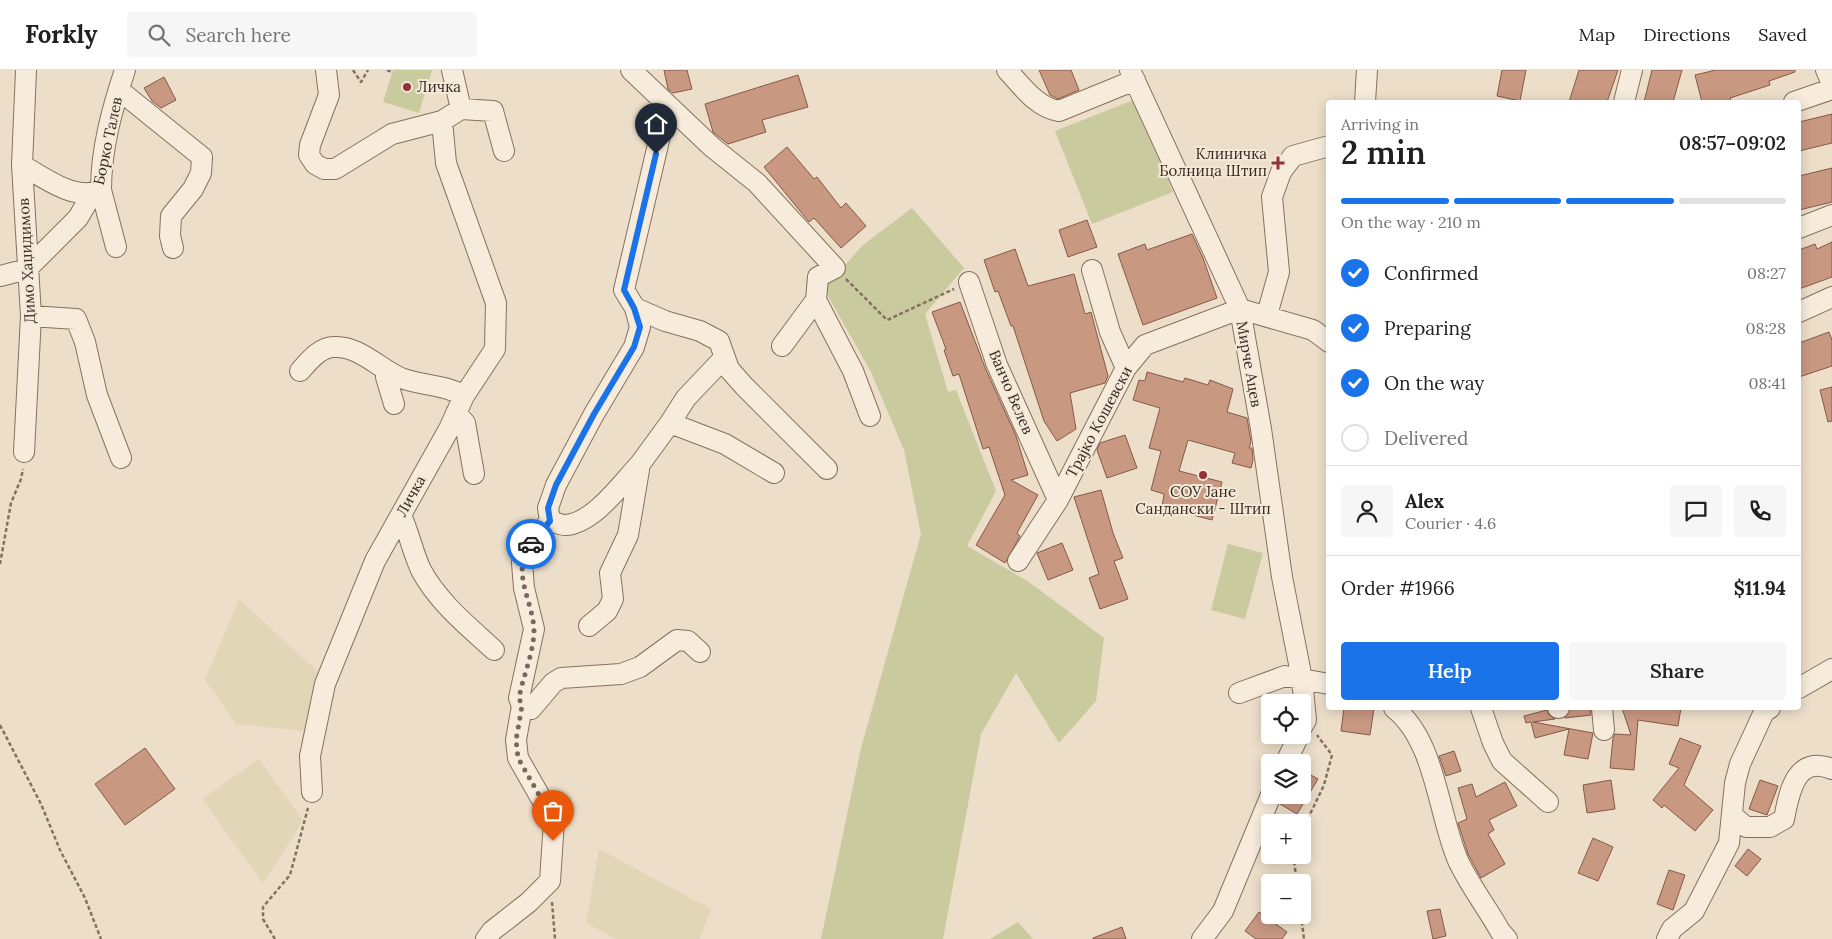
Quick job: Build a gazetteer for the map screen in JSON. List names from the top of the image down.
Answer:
{
  "streets": {
    "street": [
      "Борко Талев",
      "Димо Хаџидимов",
      "Мирче Ацев",
      "Ванчо Велев",
      "Трајко Кошевски",
      "Личка"
    ]
  },
  "crossings": [
    ["Борко Талев", "Димо Хаџидимов"],
    ["Мирче Ацев", "Трајко Кошевски"],
    ["Ванчо Велев", "Трајко Кошевски"]
  ],
  "places": {
    "other": ["Личка", "СОУ Јане Сандански - Штип"],
    "health": ["Клиничка Болница Штип"]
  },
  "page": {
    "header": "Forkly",
    "search": "Search here",
    "nav": ["Map", "Directions", "Saved"],
    "heading": ["2 min", "Arriving in", "08:57–09:02"],
    "panel": [
      "Alex",
      "Courier · 4.6",
      "Order #1966",
      "$11.94"
    ],
    "bar": "On the way · 210 m",
    "list": [
      ["Confirmed", "08:27"],
      ["Preparing", "08:28"],
      ["On the way", "08:41"],
      "Delivered"
    ],
    "buttons": ["Help", "Share"],
    "map_buttons": ["+", "−"]
  }
}
